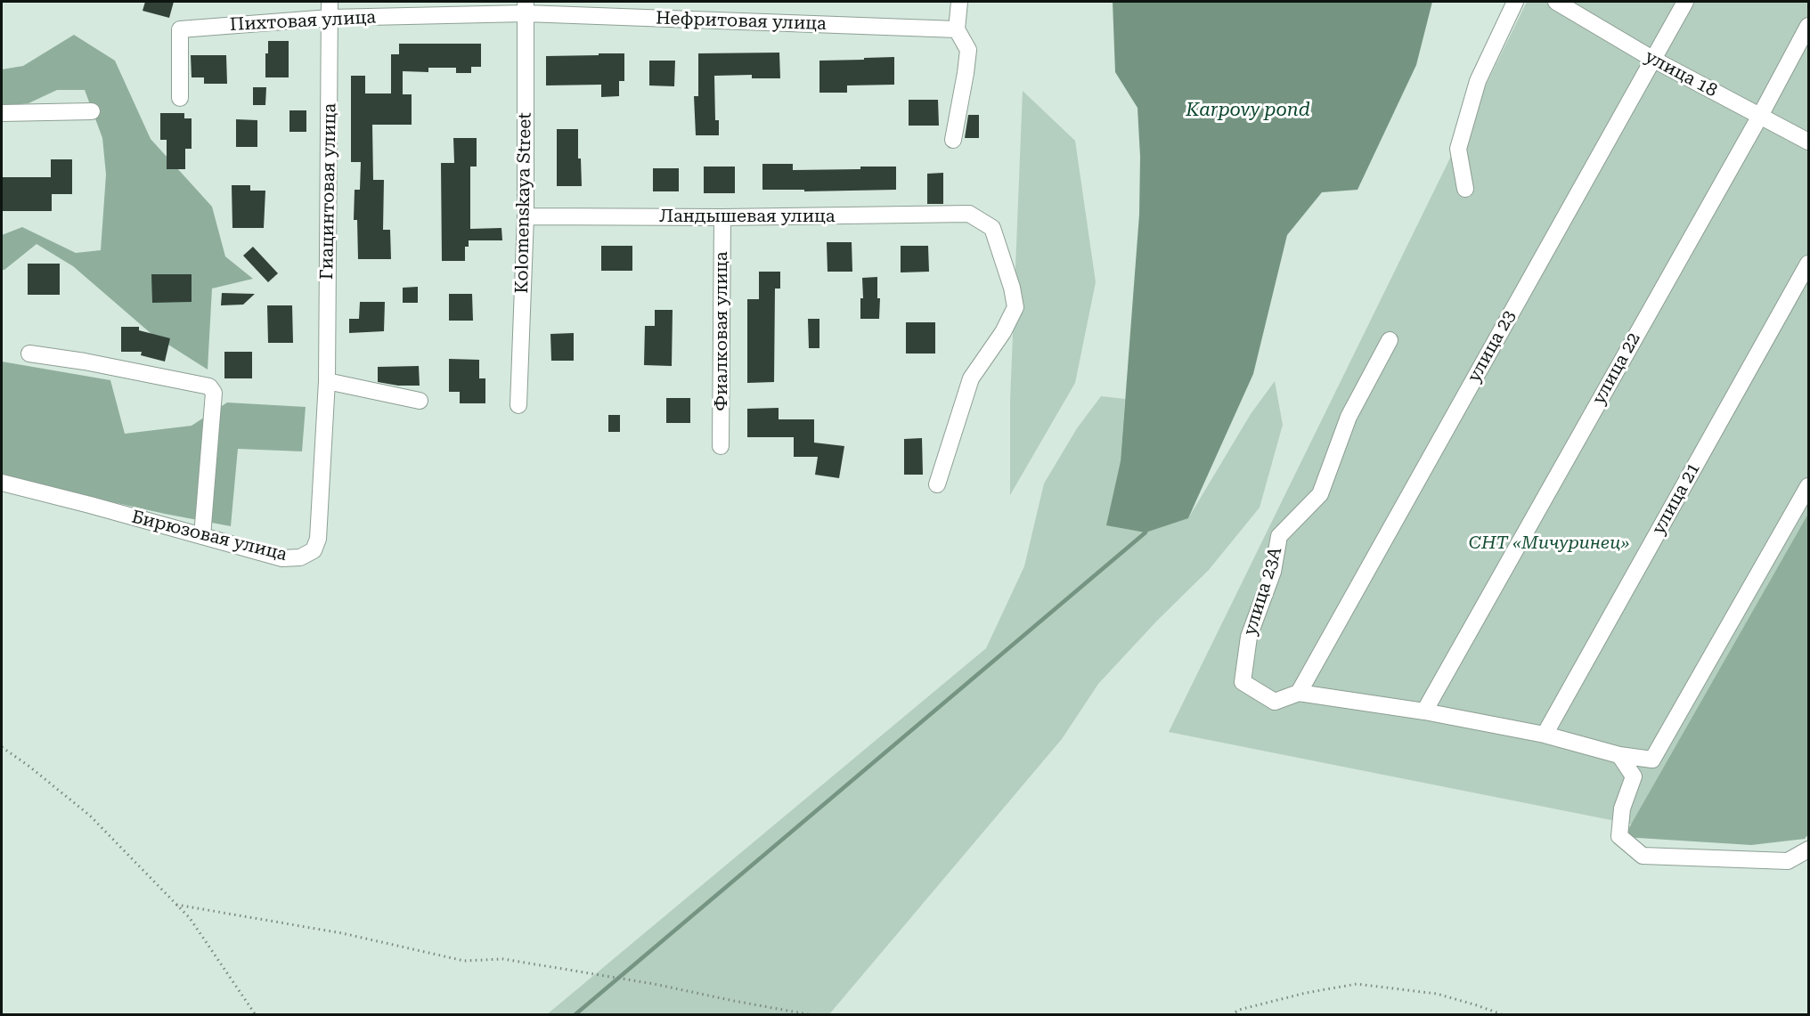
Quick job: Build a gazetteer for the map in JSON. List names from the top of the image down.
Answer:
{
  "streets": {
    "street": [
      "Пихтовая улица",
      "Нефритовая улица",
      "улица 18",
      "Гиацинтовая улица",
      "Kolomenskaya Street",
      "Ландышевая улица",
      "Фиалковая улица",
      "улица 23",
      "улица 22",
      "улица 21",
      "Бирюзовая улица",
      "улица 23А"
    ]
  },
  "crossings": [
    ["Пихтовая улица", "Нефритовая улица"],
    ["Пихтовая улица", "Гиацинтовая улица"],
    ["Пихтовая улица", "Kolomenskaya Street"],
    ["Нефритовая улица", "Kolomenskaya Street"],
    ["улица 18", "улица 23"],
    ["улица 18", "улица 22"],
    ["Гиацинтовая улица", "Бирюзовая улица"],
    ["Kolomenskaya Street", "Ландышевая улица"],
    ["Ландышевая улица", "Фиалковая улица"],
    ["улица 23", "улица 23А"]
  ],
  "water": ["Karpovy pond"],
  "parks": ["СНТ «Мичуринец»"]
}
